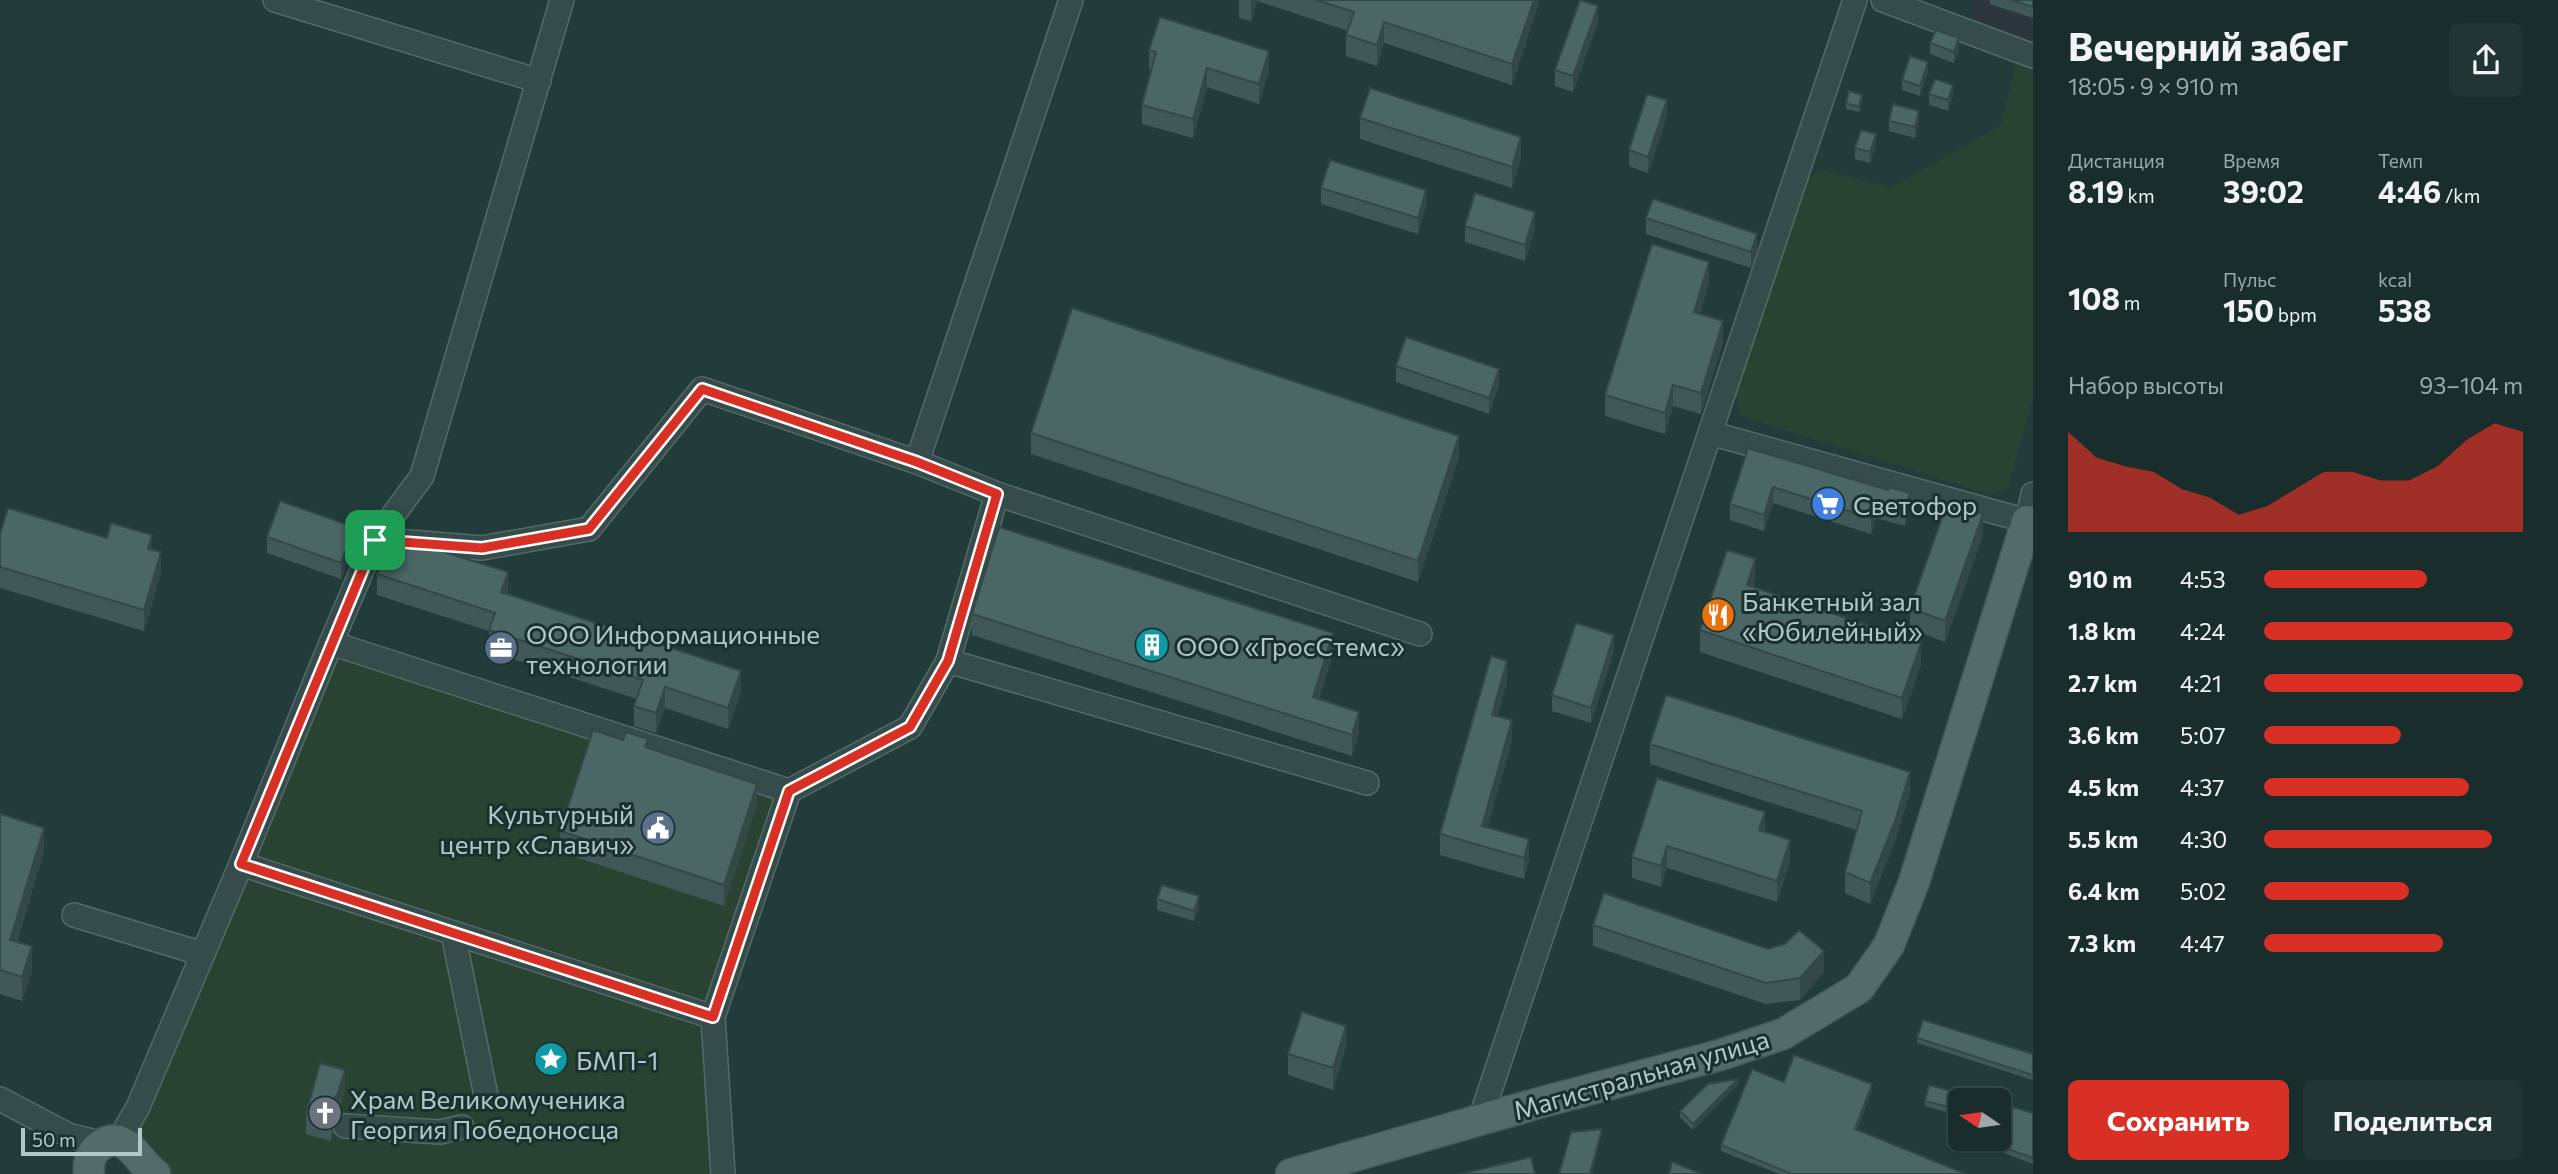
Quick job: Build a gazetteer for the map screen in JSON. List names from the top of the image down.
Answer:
{
  "streets": {
    "main road": ["Магистральная улица"]
  },
  "places": {
    "supermarket": ["Светофор"],
    "restaurant": ["Банкетный зал «Юбилейный»"],
    "building": ["ООО «ГросСтемс»"],
    "office": ["ООО Информационные технологии"],
    "public building": ["Культурный центр «Славич»"],
    "place": ["БМП-1"],
    "church": ["Храм Великомученика Георгия Победоносца"]
  },
  "scale_bar": "50 m",
  "north": "left",
  "page": {
    "heading": ["Вечерний забег", "18:05 · 9 × 910 m"],
    "stats": [
      ["Дистанция", "8.19 km"],
      ["Время", "39:02"],
      ["Темп", "4:46 /km"],
      ["108 m"],
      ["Пульс", "150 bpm"],
      ["kcal", "538"]
    ],
    "chart": ["Набор высоты", "93–104 m"],
    "list": [
      {
        "name": "910 m",
        "note": "4:53"
      },
      {
        "name": "1.8 km",
        "note": "4:24"
      },
      {
        "name": "2.7 km",
        "note": "4:21"
      },
      {
        "name": "3.6 km",
        "note": "5:07"
      },
      {
        "name": "4.5 km",
        "note": "4:37"
      },
      {
        "name": "5.5 km",
        "note": "4:30"
      },
      {
        "name": "6.4 km",
        "note": "5:02"
      },
      {
        "name": "7.3 km",
        "note": "4:47"
      }
    ],
    "buttons": ["Сохранить", "Поделиться"],
    "scale": "50 m"
  }
}
